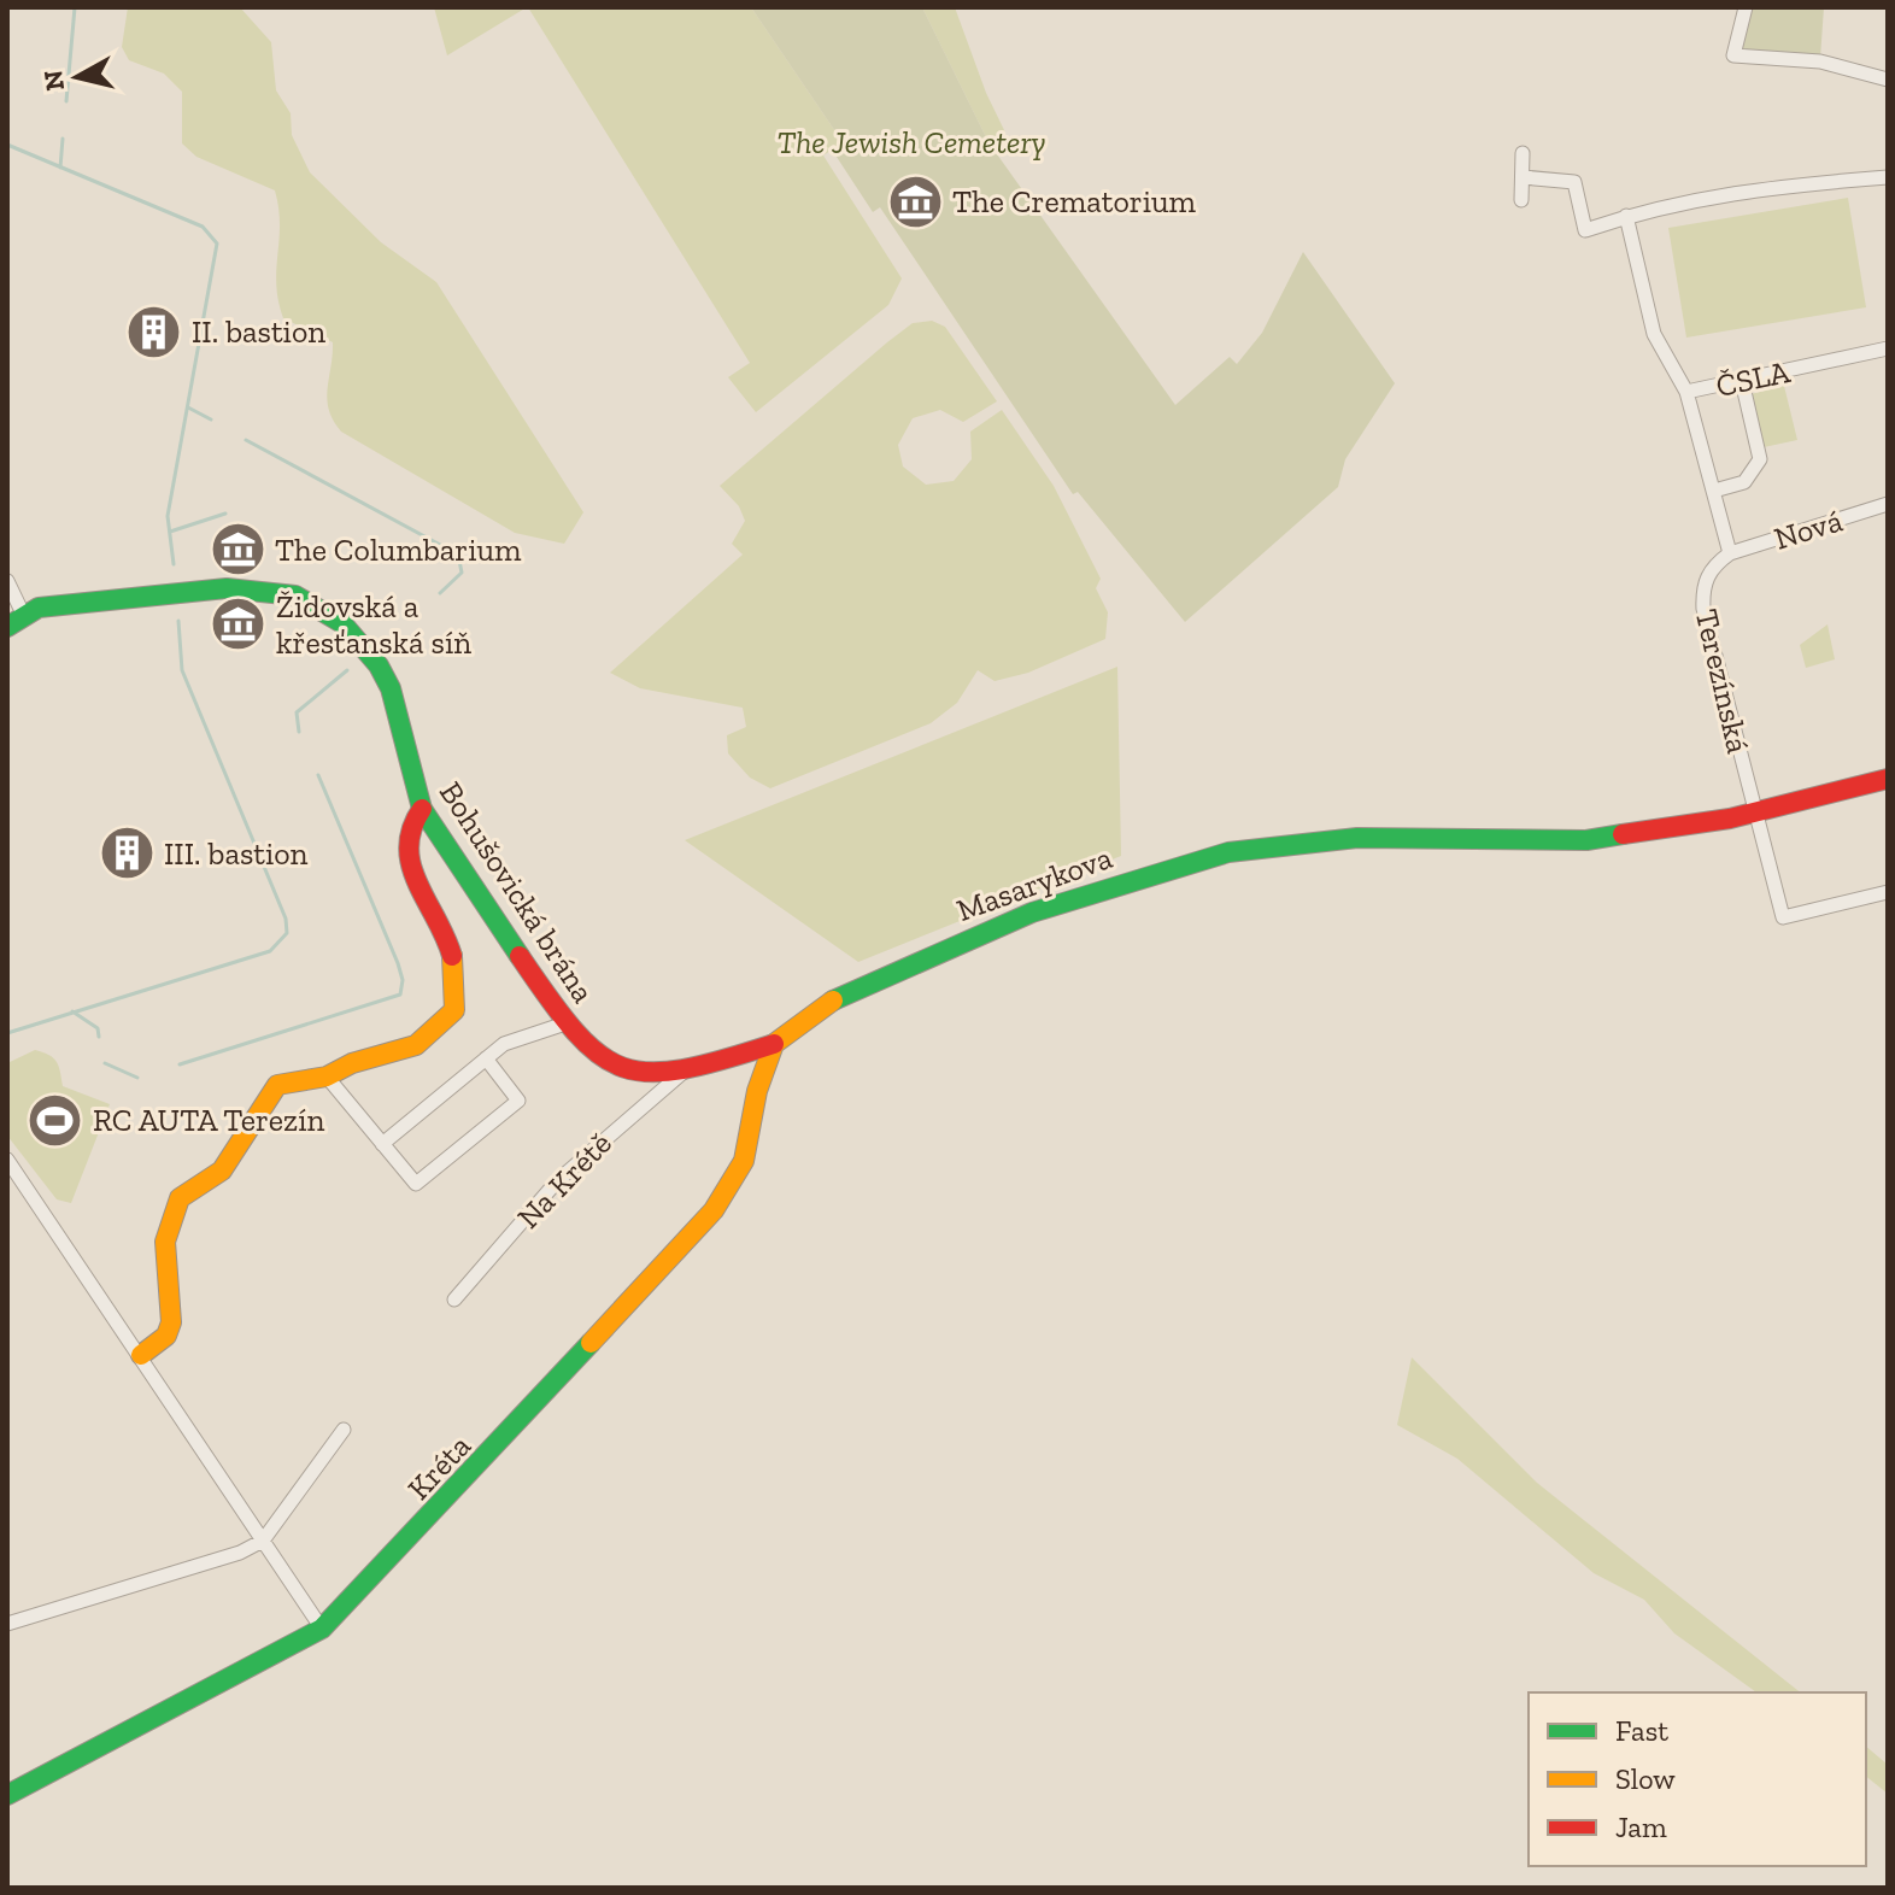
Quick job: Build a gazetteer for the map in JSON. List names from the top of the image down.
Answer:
{
  "streets": {
    "street": [
      "ČSLA",
      "Nová",
      "Terezínská",
      "Masarykova",
      "Bohušovická brána",
      "Na Krétě",
      "Kréta"
    ]
  },
  "crossings": [
    ["Nová", "Terezínská"],
    ["Terezínská", "Masarykova"],
    ["Masarykova", "Bohušovická brána"],
    ["Masarykova", "Kréta"],
    ["Bohušovická brána", "Na Krétě"],
    ["Bohušovická brána", "Kréta"]
  ],
  "parks": ["The Jewish Cemetery"],
  "places": {
    "museum": ["The Crematorium", "The Columbarium", "Židovská a křesťanská síň"],
    "building": ["II. bastion", "III. bastion"],
    "sports": ["RC AUTA Terezín"]
  },
  "legend": ["Fast", "Slow", "Jam"],
  "north": "left"
}
